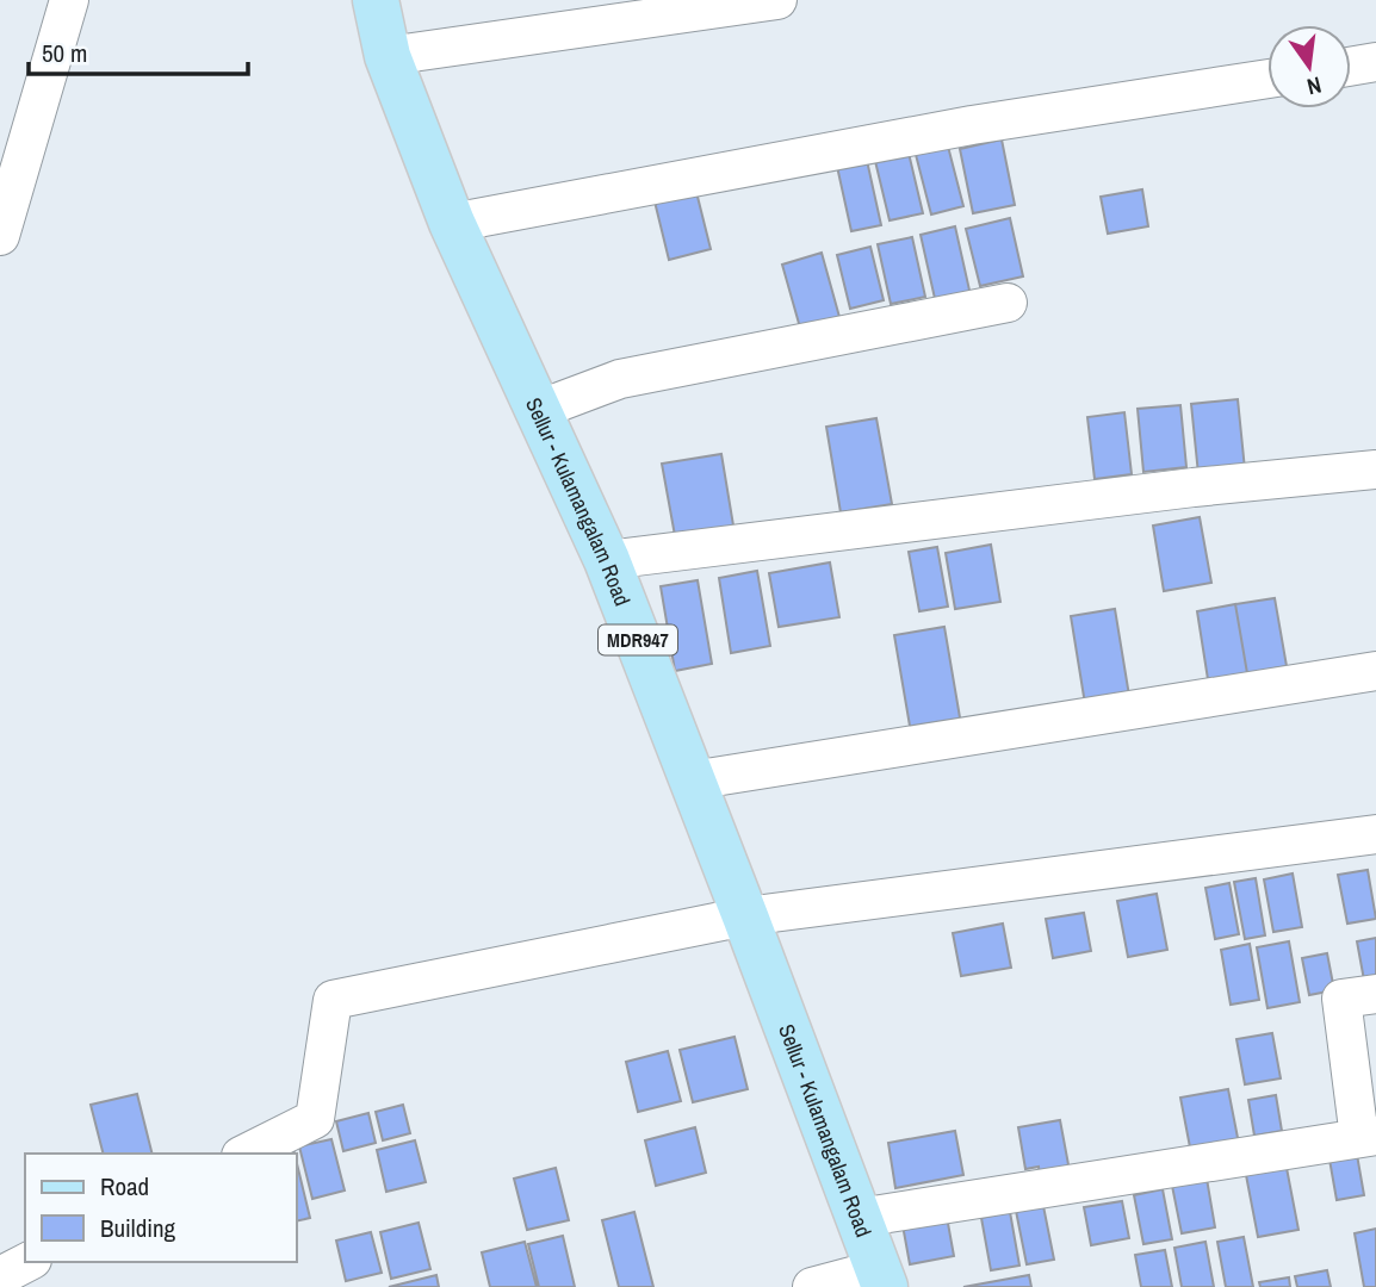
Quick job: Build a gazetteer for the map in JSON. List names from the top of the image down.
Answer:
{
  "streets": {
    "main road": ["Sellur - Kulamangalam Road", "MDR947"]
  },
  "legend": ["Road", "Building"],
  "scale_bar": "50 m",
  "north": "bottom"
}
